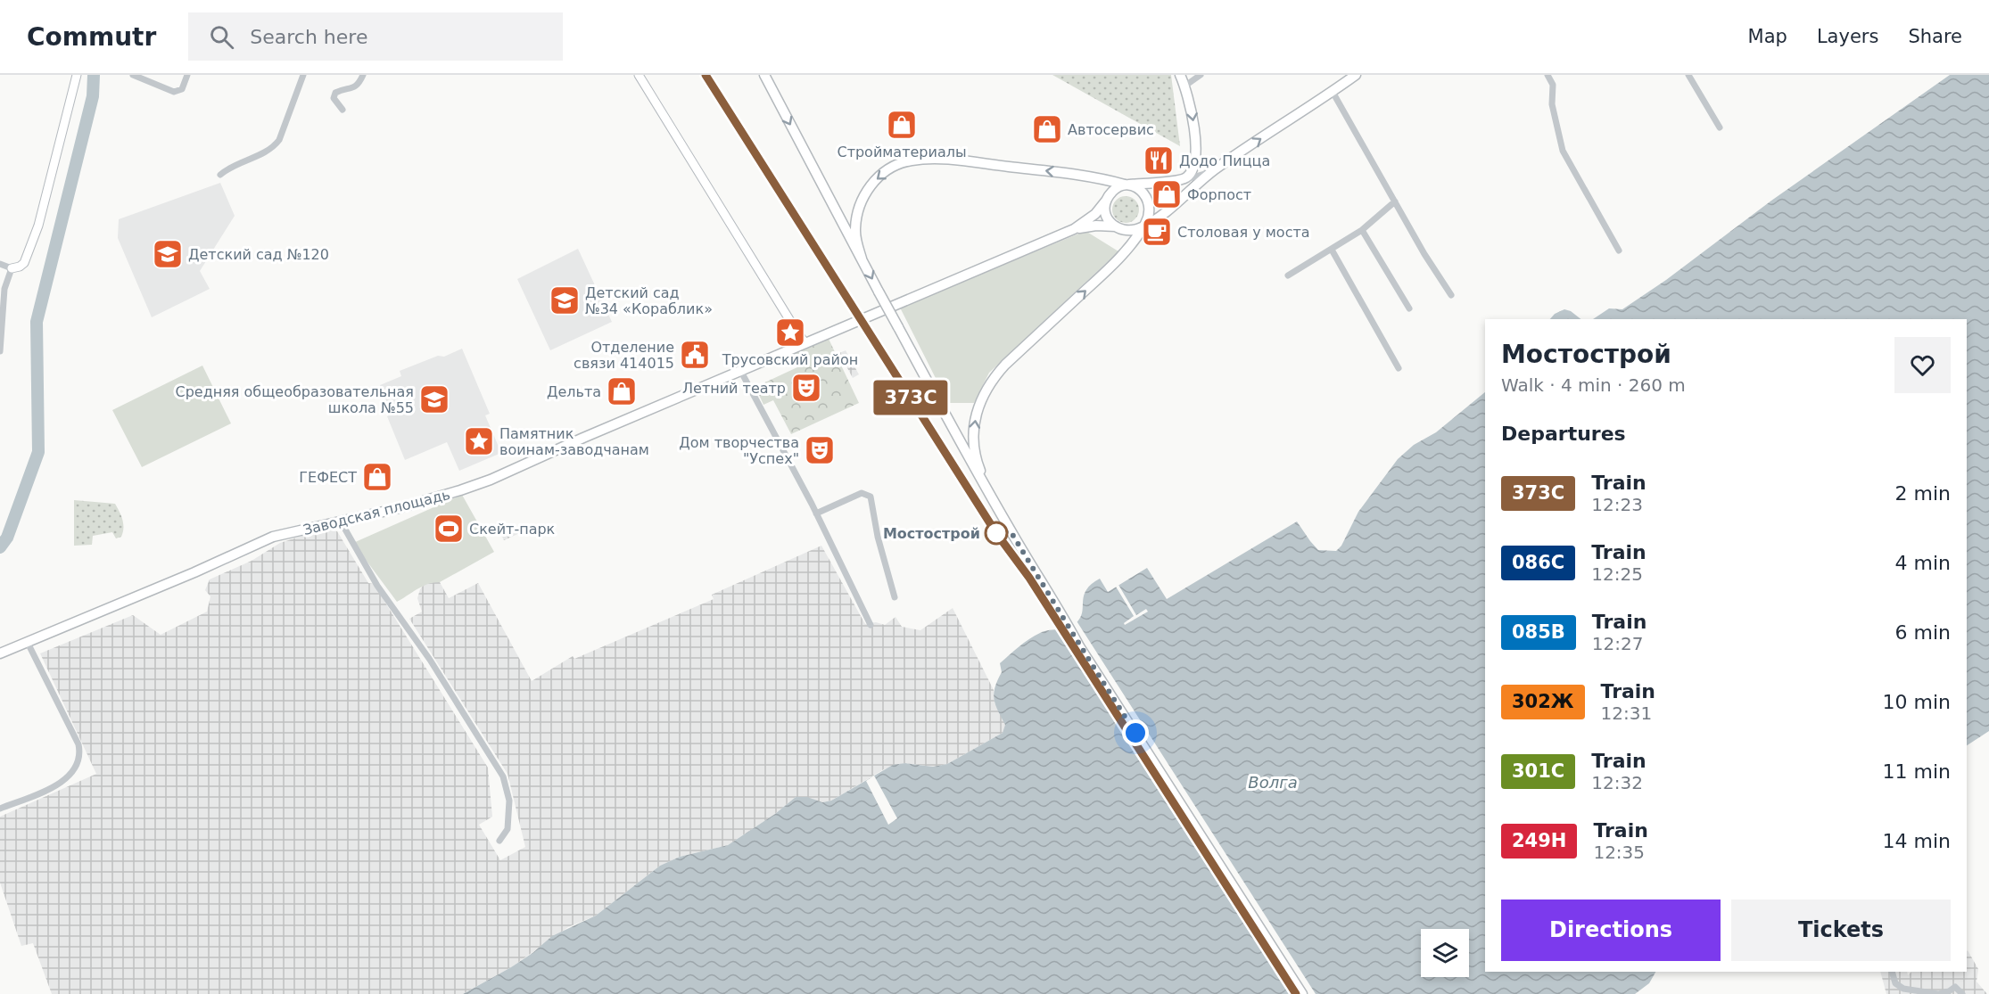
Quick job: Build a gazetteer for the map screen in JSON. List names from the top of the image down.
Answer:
{
  "streets": {
    "main road": ["Заводская площадь"]
  },
  "water": ["Волга"],
  "places": {
    "shop": [
      "Стройматериалы",
      "Автосервис",
      "Форпост",
      "Дельта",
      "ГЕФЕСТ"
    ],
    "restaurant": ["Додо Пицца"],
    "cafe": ["Столовая у моста"],
    "school or university": ["Детский сад №120", "Детский сад №34 «Кораблик»", "Средняя общеобразовательная школа №55"],
    "place": ["Трусовский район", "Памятник воинам-заводчанам"],
    "public building": ["Отделение связи 414015"],
    "theatre": ["Летний театр", "Дом творчества \"Успех\""],
    "sports": ["Скейт-парк"],
    "other": ["Мостострой"]
  },
  "page": {
    "header": "Commutr",
    "search": "Search here",
    "nav": ["Map", "Layers", "Share"],
    "on_map": "373C",
    "heading": [
      ["Мостострой", "Walk · 4 min · 260 m"],
      "Departures"
    ],
    "list": [
      {
        "mark": "373C",
        "name": "Train",
        "note": "12:23",
        "value": "2 min"
      },
      {
        "mark": "086С",
        "name": "Train",
        "note": "12:25",
        "value": "4 min"
      },
      {
        "mark": "085В",
        "name": "Train",
        "note": "12:27",
        "value": "6 min"
      },
      {
        "mark": "302Ж",
        "name": "Train",
        "note": "12:31",
        "value": "10 min"
      },
      {
        "mark": "301С",
        "name": "Train",
        "note": "12:32",
        "value": "11 min"
      },
      {
        "mark": "249Н",
        "name": "Train",
        "note": "12:35",
        "value": "14 min"
      }
    ],
    "buttons": ["Directions", "Tickets"]
  }
}
